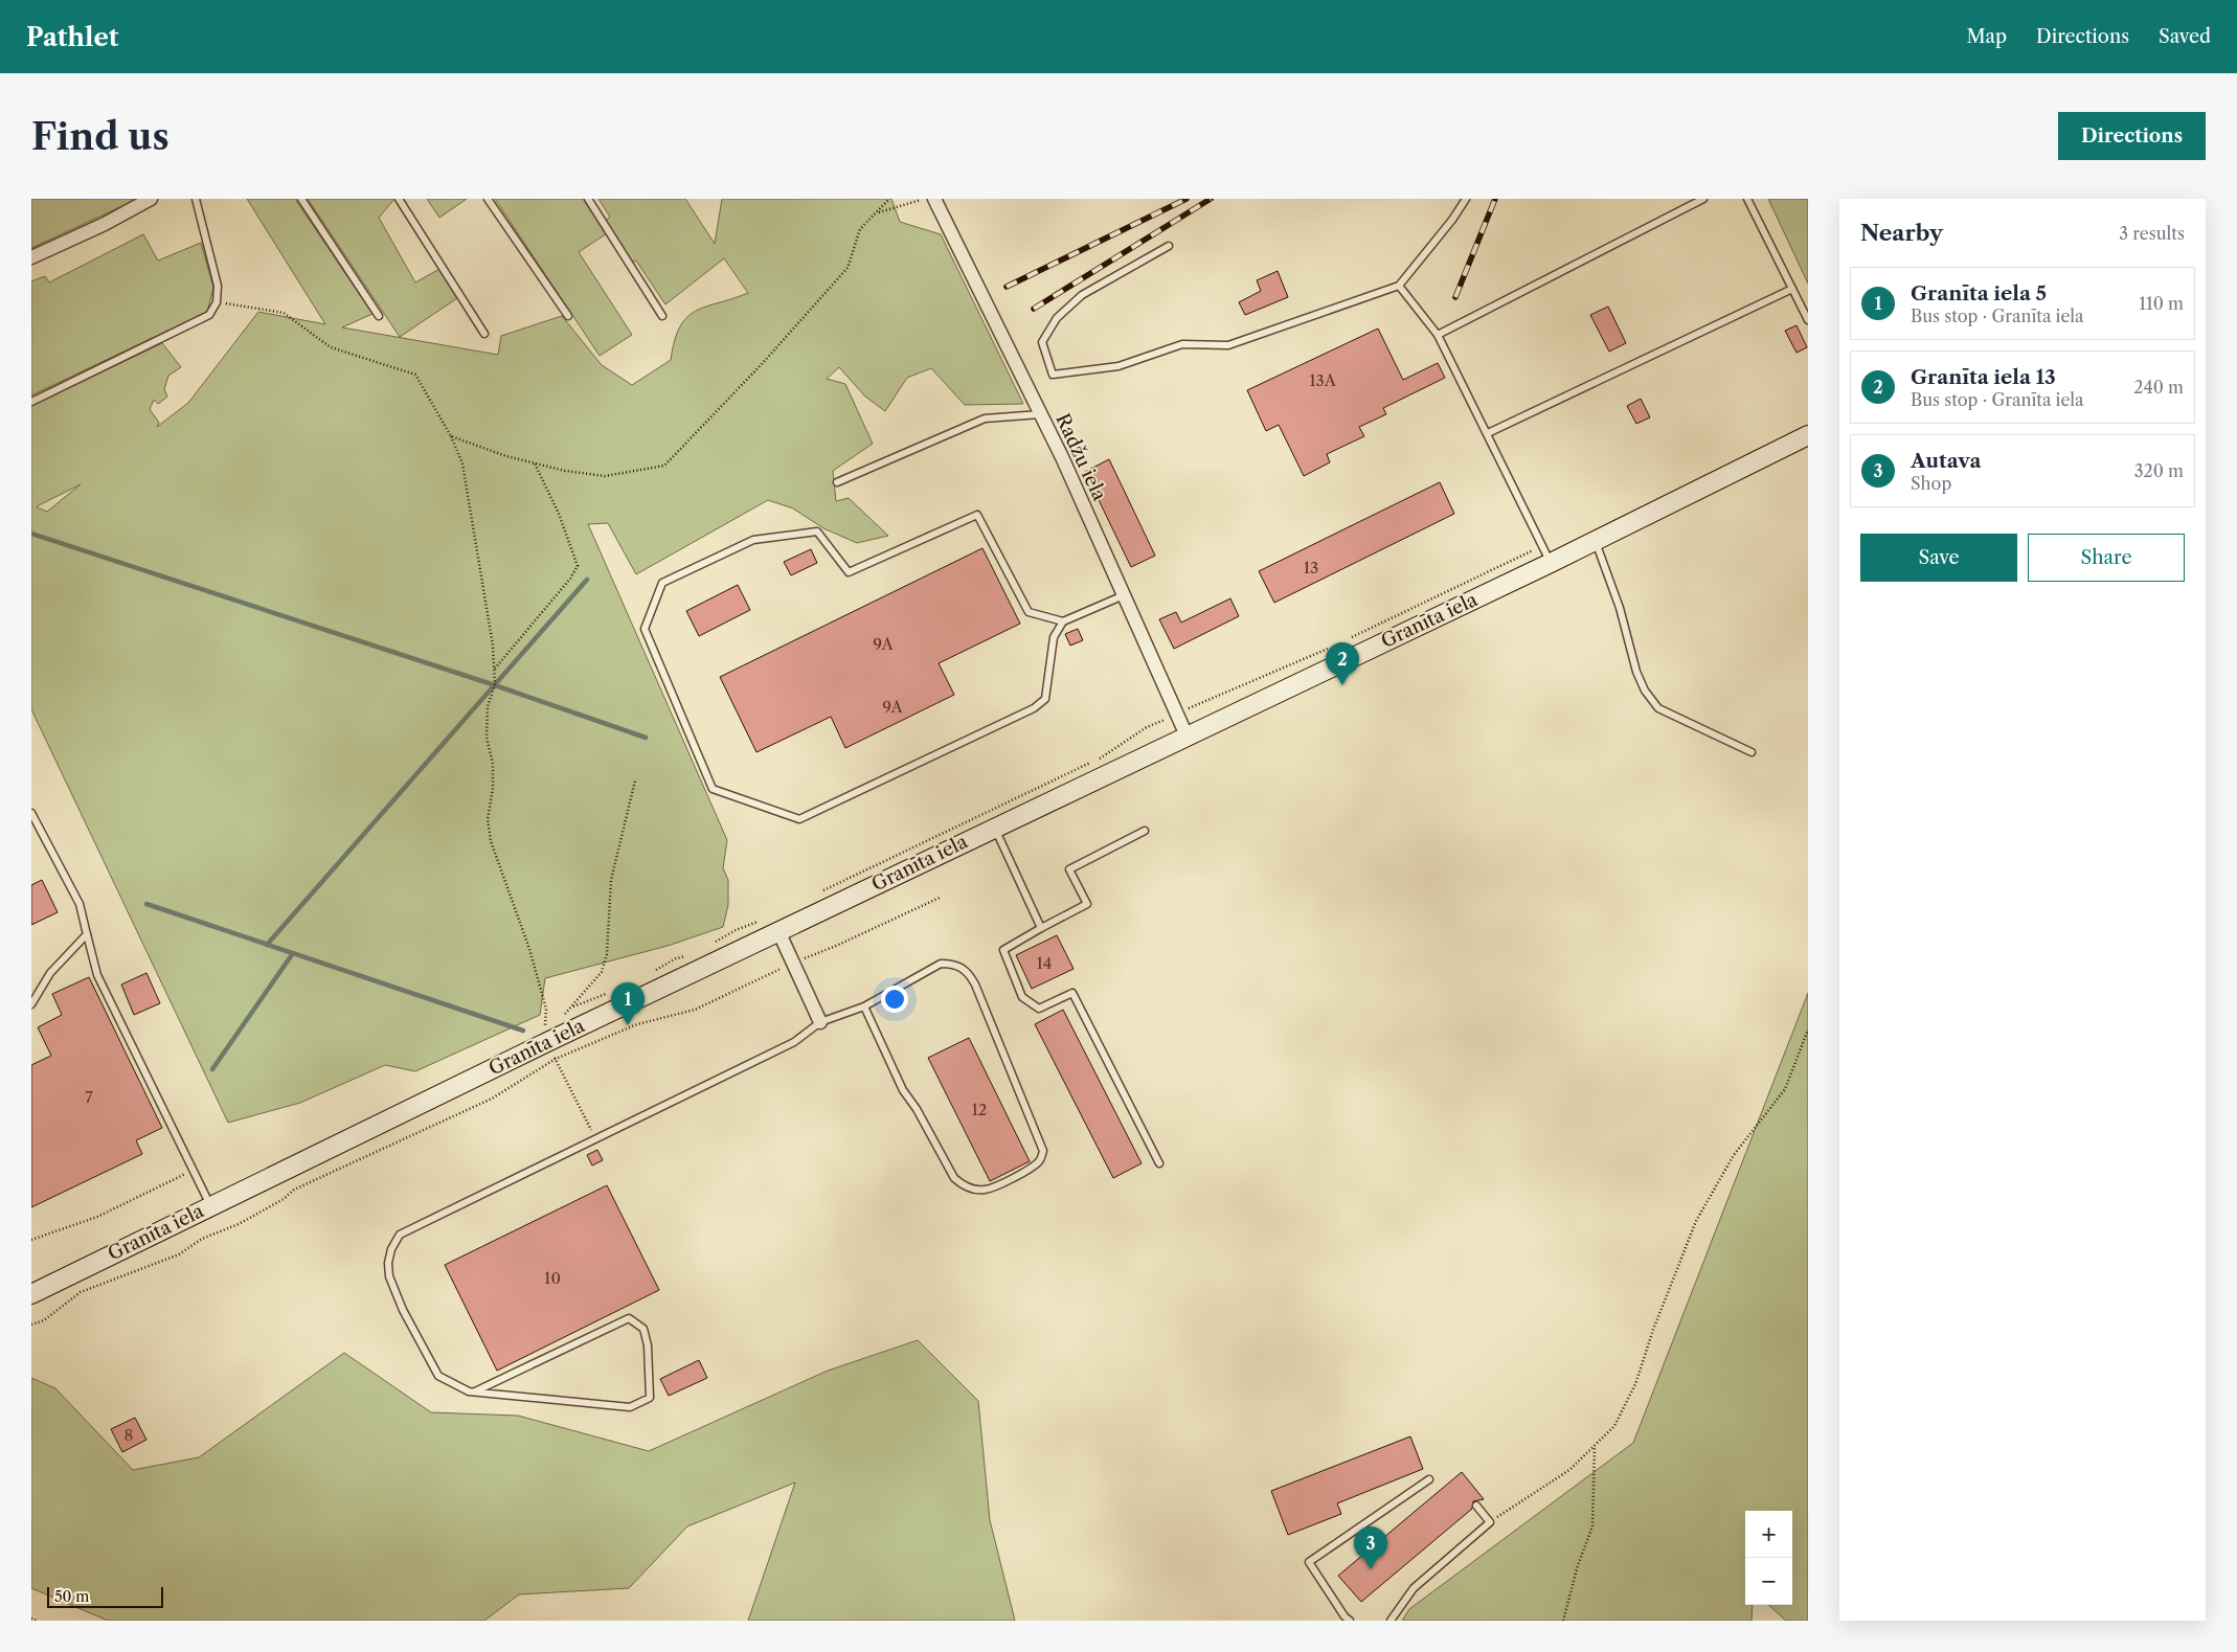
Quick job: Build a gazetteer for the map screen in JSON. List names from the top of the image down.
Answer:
{
  "streets": {
    "main road": ["Granīta iela"],
    "street": ["Radžu iela"]
  },
  "crossings": [
    ["Radžu iela", "Granīta iela"]
  ],
  "house_numbers": [
    "13A",
    "13",
    "9A",
    "9A",
    "14",
    "7",
    "12",
    "10",
    "8"
  ],
  "scale_bar": "50 m",
  "page": {
    "header": "Pathlet",
    "nav": ["Map", "Directions", "Saved"],
    "buttons": [
      "Directions",
      ["Save", "Share"]
    ],
    "title": "Find us",
    "heading": ["Nearby", "3 results"],
    "list": [
      {
        "mark": "1",
        "name": "Granīta iela 5",
        "note": "Bus stop · Granīta iela",
        "value": "110 m"
      },
      {
        "mark": "2",
        "name": "Granīta iela 13",
        "note": "Bus stop · Granīta iela",
        "value": "240 m"
      },
      {
        "mark": "3",
        "name": "Autava",
        "note": "Shop",
        "value": "320 m"
      }
    ],
    "pins": ["2", "1", "3"],
    "map_buttons": ["+", "−"],
    "scale": "50 m"
  }
}
